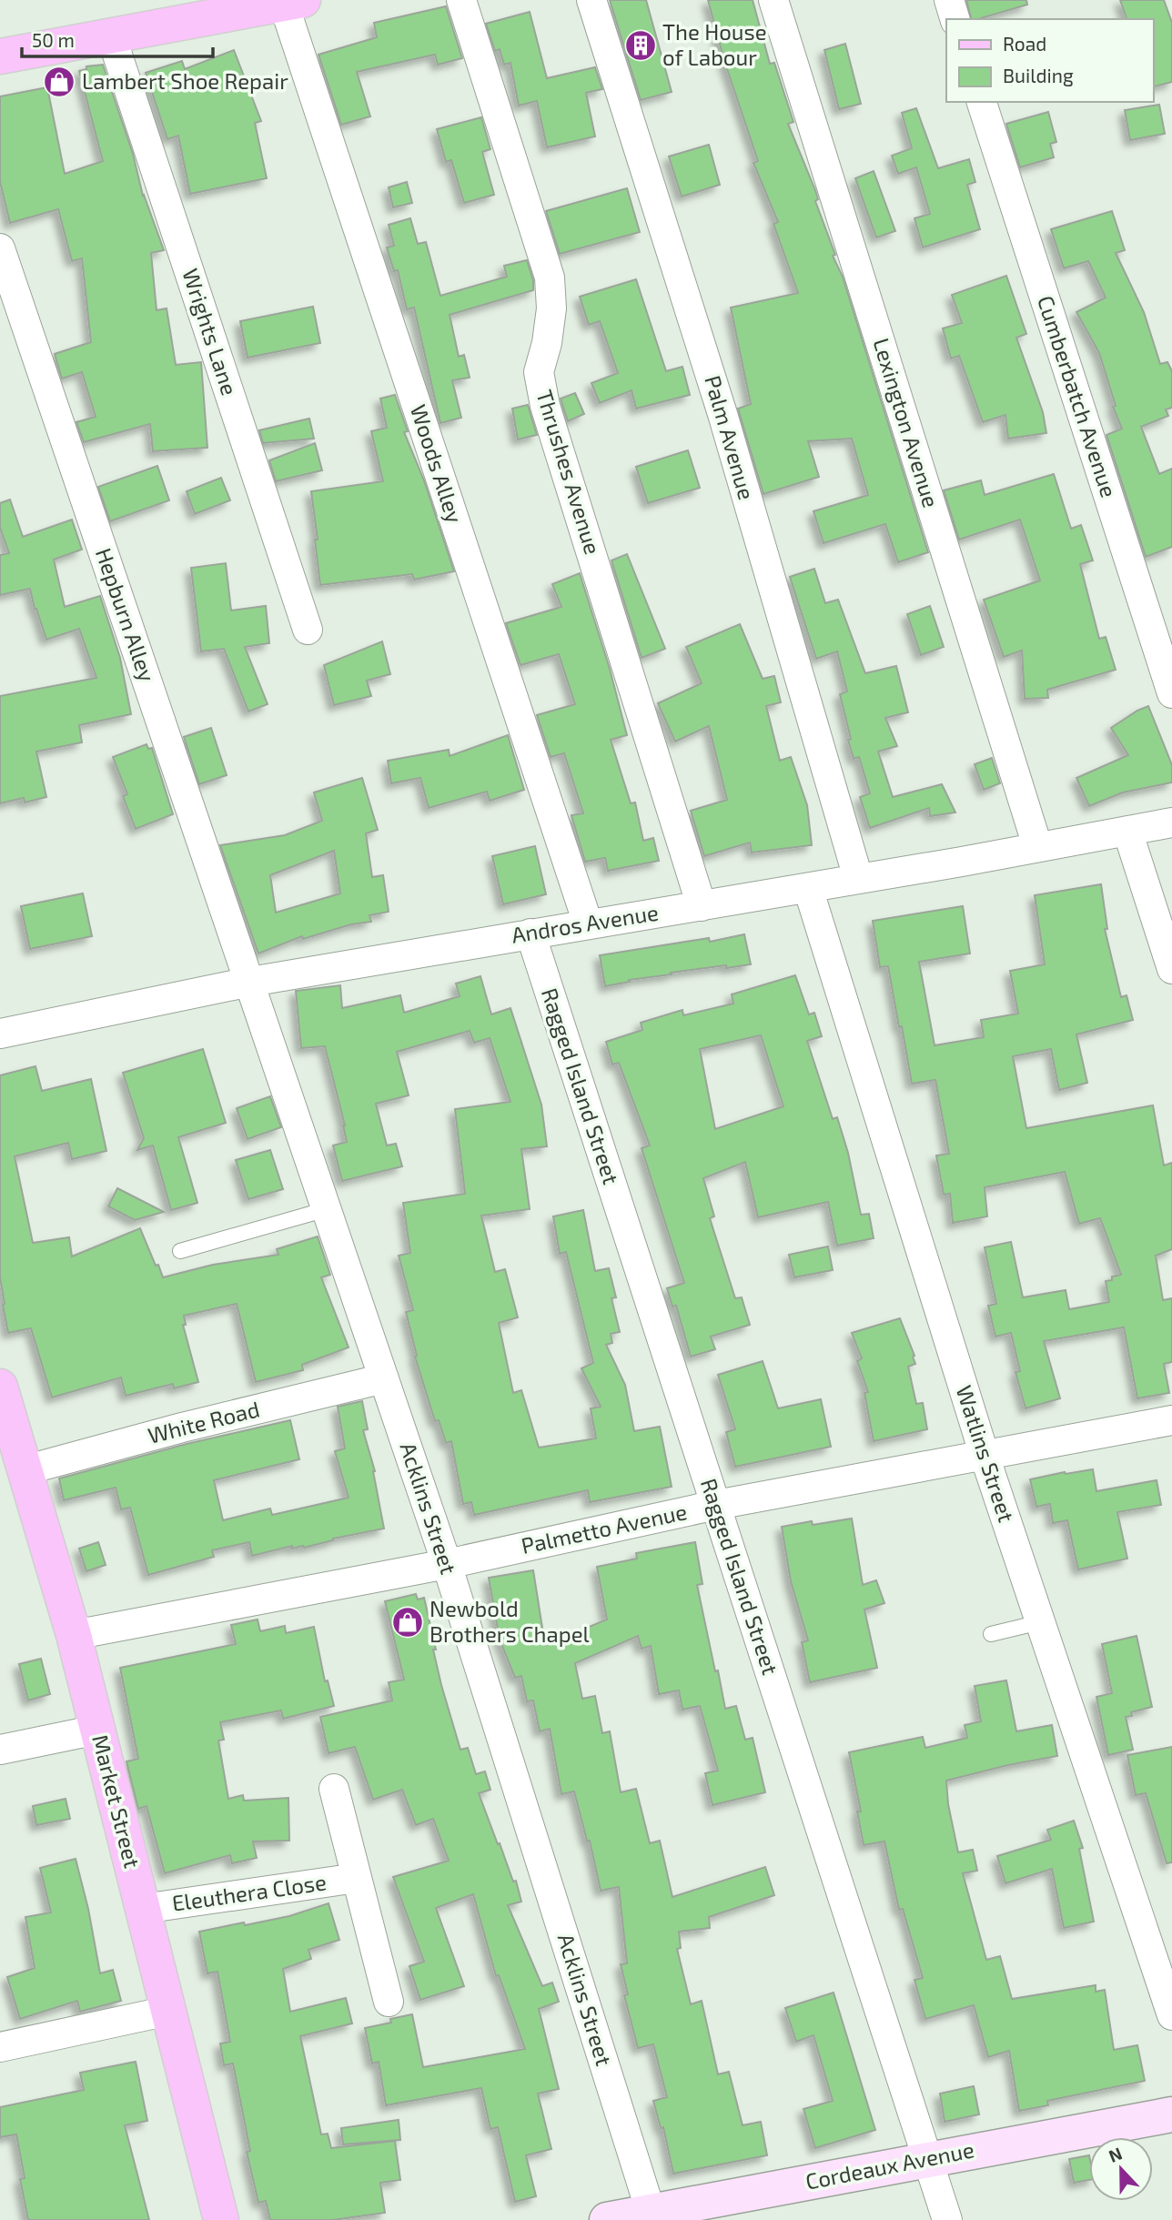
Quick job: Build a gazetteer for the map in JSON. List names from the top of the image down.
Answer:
{
  "streets": {
    "main road": ["Market Street"],
    "street": [
      "Wrights Lane",
      "Cumberbatch Avenue",
      "Lexington Avenue",
      "Palm Avenue",
      "Woods Alley",
      "Thrushes Avenue",
      "Hepburn Alley",
      "Andros Avenue",
      "Ragged Island Street",
      "White Road",
      "Watlins Street",
      "Acklins Street",
      "Palmetto Avenue",
      "Eleuthera Close",
      "Cordeaux Avenue"
    ]
  },
  "crossings": [
    ["Lexington Avenue", "Andros Avenue"],
    ["Palm Avenue", "Andros Avenue"],
    ["Woods Alley", "Andros Avenue"],
    ["Thrushes Avenue", "Andros Avenue"],
    ["Hepburn Alley", "Andros Avenue"],
    ["Hepburn Alley", "Acklins Street"],
    ["Andros Avenue", "Ragged Island Street"],
    ["Andros Avenue", "Watlins Street"],
    ["Andros Avenue", "Acklins Street"],
    ["Ragged Island Street", "Palmetto Avenue"],
    ["Ragged Island Street", "Cordeaux Avenue"],
    ["White Road", "Acklins Street"],
    ["White Road", "Market Street"],
    ["Watlins Street", "Palmetto Avenue"],
    ["Acklins Street", "Palmetto Avenue"],
    ["Acklins Street", "Cordeaux Avenue"],
    ["Palmetto Avenue", "Market Street"],
    ["Market Street", "Eleuthera Close"]
  ],
  "places": {
    "building": ["The House of Labour"],
    "shop": ["Lambert Shoe Repair", "Newbold Brothers Chapel"]
  },
  "legend": ["Road", "Building"],
  "scale_bar": "50 m",
  "north": "top"
}
